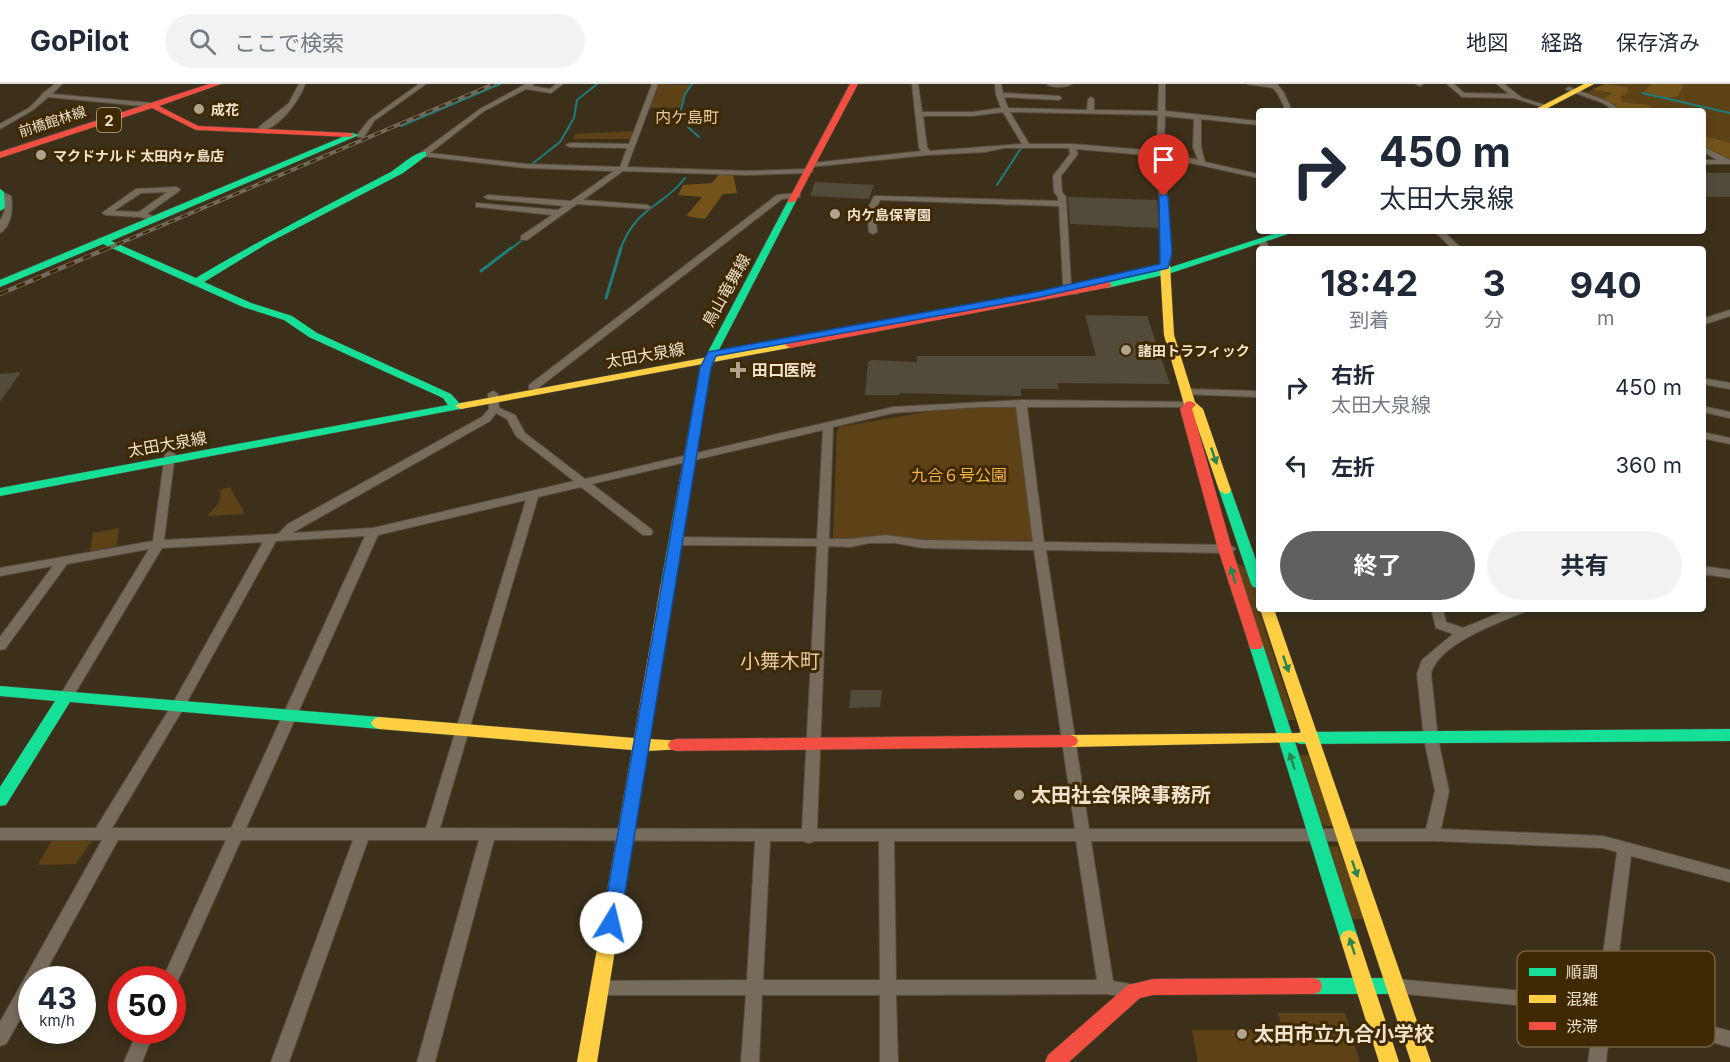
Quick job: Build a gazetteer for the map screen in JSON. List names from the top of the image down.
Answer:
{
  "streets": {
    "street": [
      "2",
      "前橋館林線",
      "鳥山竜舞線",
      "太田大泉線"
    ]
  },
  "crossings": [
    ["鳥山竜舞線", "太田大泉線"]
  ],
  "districts": ["内ケ島町", "小舞木町"],
  "parks": ["九合６号公園"],
  "places": {
    "other": [
      "成花",
      "マクドナルド 太田内ヶ島店",
      "内ケ島保育園",
      "諸田トラフィック",
      "太田社会保険事務所",
      "太田市立九合小学校"
    ],
    "health": ["田口医院"]
  },
  "legend": ["順調", "混雑", "渋滞"],
  "page": {
    "header": "GoPilot",
    "search": "ここで検索",
    "nav": ["地図", "経路", "保存済み"],
    "turn": ["450 m", "太田大泉線"],
    "eta": [
      "18:42",
      "到着",
      "3",
      "分",
      "940",
      "m"
    ],
    "list": [
      {
        "name": "右折",
        "note": "太田大泉線",
        "value": "450 m"
      },
      {
        "name": "左折",
        "value": "360 m"
      }
    ],
    "buttons": ["終了", "共有"],
    "speed": "43 km/h",
    "limit": "50"
  }
}
